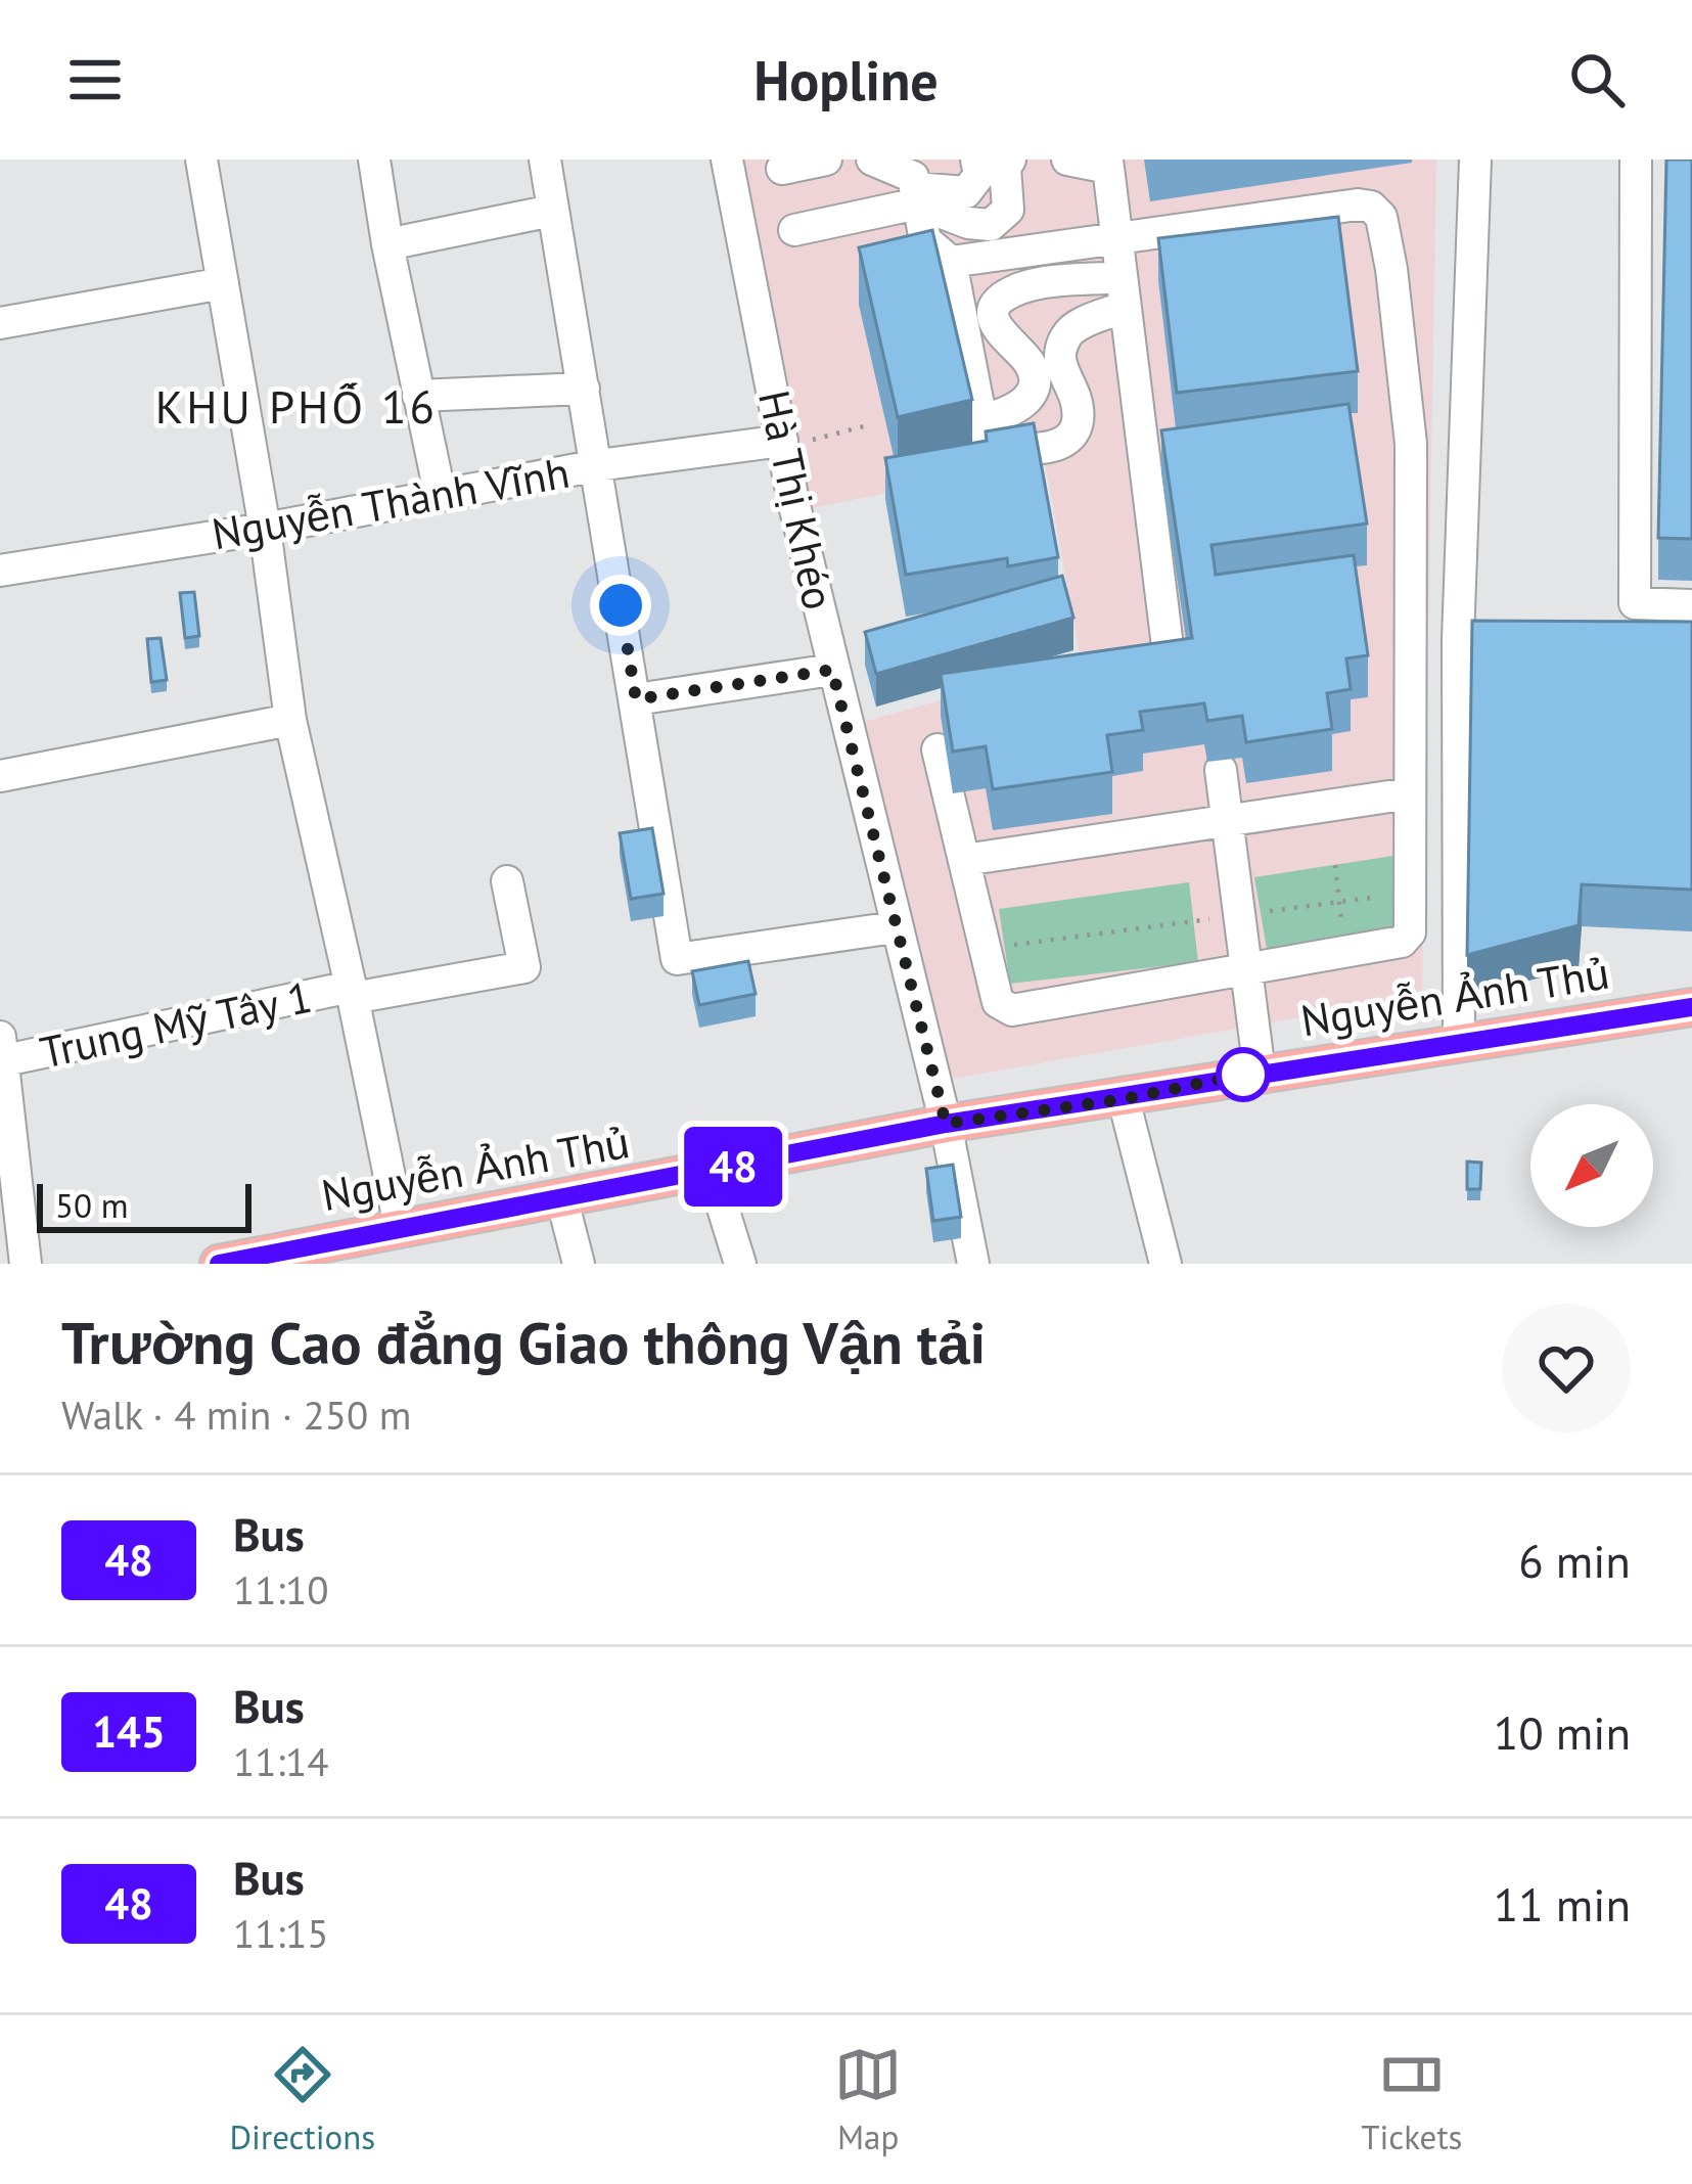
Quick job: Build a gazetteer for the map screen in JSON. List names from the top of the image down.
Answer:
{
  "streets": {
    "main road": ["Nguyễn Ảnh Thủ"],
    "street": ["Hà Thị Khéo", "Nguyễn Thành Vĩnh", "Trung Mỹ Tây 1"]
  },
  "crossings": [
    ["Hà Thị Khéo", "Nguyễn Thành Vĩnh"],
    ["Hà Thị Khéo", "Nguyễn Ảnh Thủ"]
  ],
  "districts": ["KHU PHỐ 16"],
  "lines": ["bus line 48"],
  "scale_bar": "50 m",
  "north": "bottom left",
  "page": {
    "header": "Hopline",
    "on_map": "48",
    "scale": "50 m",
    "heading": ["Trường Cao đẳng Giao thông Vận tải", "Walk · 4 min · 250 m"],
    "list": [
      {
        "mark": "48",
        "name": "Bus",
        "note": "11:10",
        "value": "6 min"
      },
      {
        "mark": "145",
        "name": "Bus",
        "note": "11:14",
        "value": "10 min"
      },
      {
        "mark": "48",
        "name": "Bus",
        "note": "11:15",
        "value": "11 min"
      }
    ],
    "tabs": ["Directions", "Map", "Tickets"]
  }
}
